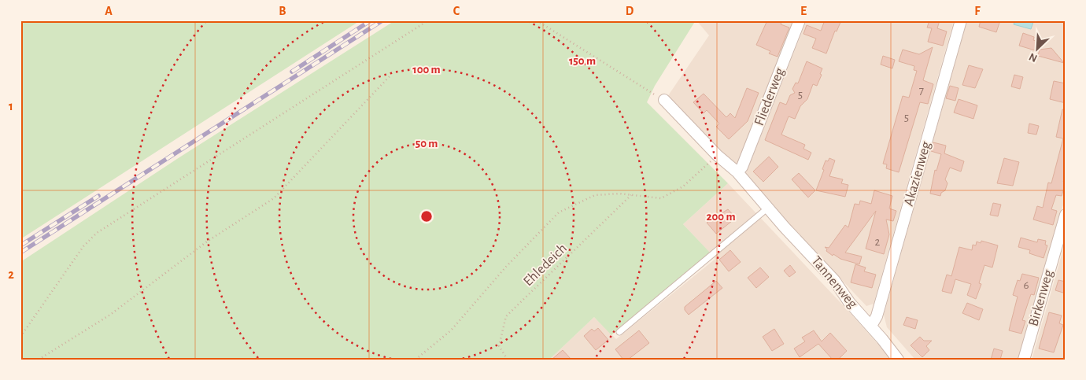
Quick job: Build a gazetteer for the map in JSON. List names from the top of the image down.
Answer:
{
  "streets": {
    "street": [
      "Fliederweg",
      "Akazienweg",
      "Tannenweg",
      "Birkenweg"
    ],
    "path": ["Ehledeich"]
  },
  "crossings": [
    ["Fliederweg", "Tannenweg"],
    ["Akazienweg", "Tannenweg"]
  ],
  "house_numbers": [
    "7",
    "5",
    "5",
    "2",
    "6"
  ],
  "north": "bottom left",
  "grid": {
    "columns": [
      "A",
      "B",
      "C",
      "D",
      "E",
      "F"
    ],
    "rows": ["1", "2"]
  },
  "rings": [
    "150 m",
    "100 m",
    "50 m",
    "200 m"
  ]
}
